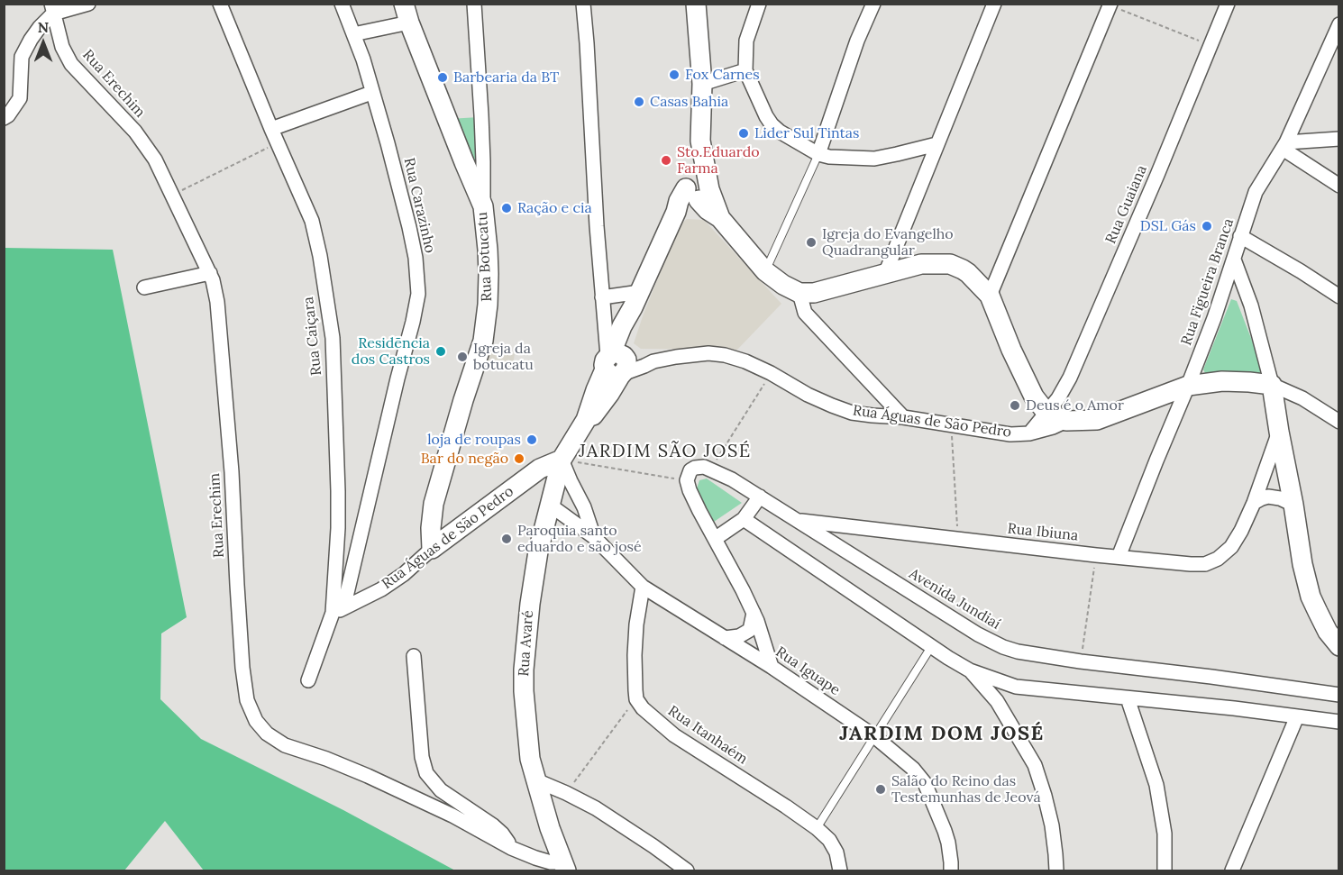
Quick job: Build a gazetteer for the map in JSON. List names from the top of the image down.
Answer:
{
  "streets": {
    "main road": ["Rua Botucatu", "Rua Águas de São Pedro", "Rua Avaré"],
    "street": [
      "Rua Erechim",
      "Rua Guaiana",
      "Rua Carazinho",
      "Rua Figueira Branca",
      "Rua Caiçara",
      "Rua Ibiuna",
      "Avenida Jundiaí",
      "Rua Iguape",
      "Rua Itanhaém"
    ]
  },
  "crossings": [
    ["Rua Erechim", "Rua Avaré"],
    ["Rua Guaiana", "Rua Águas de São Pedro"],
    ["Rua Carazinho", "Rua Caiçara"],
    ["Rua Carazinho", "Rua Águas de São Pedro"],
    ["Rua Botucatu", "Rua Águas de São Pedro"],
    ["Rua Figueira Branca", "Rua Ibiuna"],
    ["Rua Caiçara", "Rua Águas de São Pedro"],
    ["Rua Águas de São Pedro", "Rua Avaré"],
    ["Rua Águas de São Pedro", "Rua Iguape"],
    ["Rua Ibiuna", "Avenida Jundiaí"],
    ["Rua Avaré", "Rua Iguape"]
  ],
  "districts": ["JARDIM SÃO JOSÉ", "JARDIM DOM JOSÉ"],
  "places": [
    "Fox Carnes",
    "Barbearia da BT",
    "Casas Bahia",
    "Lider Sul Tintas",
    "Sto.Eduardo Farma",
    "Ração e cia",
    "DSL Gás",
    "Igreja do Evangelho Quadrangular",
    "Residẽncia dos Castros",
    "Igreja da botucatu",
    "Deus é o Amor",
    "loja de roupas",
    "Bar do negão",
    "Paroquia santo eduardo e são josé",
    "Salão do Reino das Testemunhas de Jeová"
  ],
  "north": "top"
}
